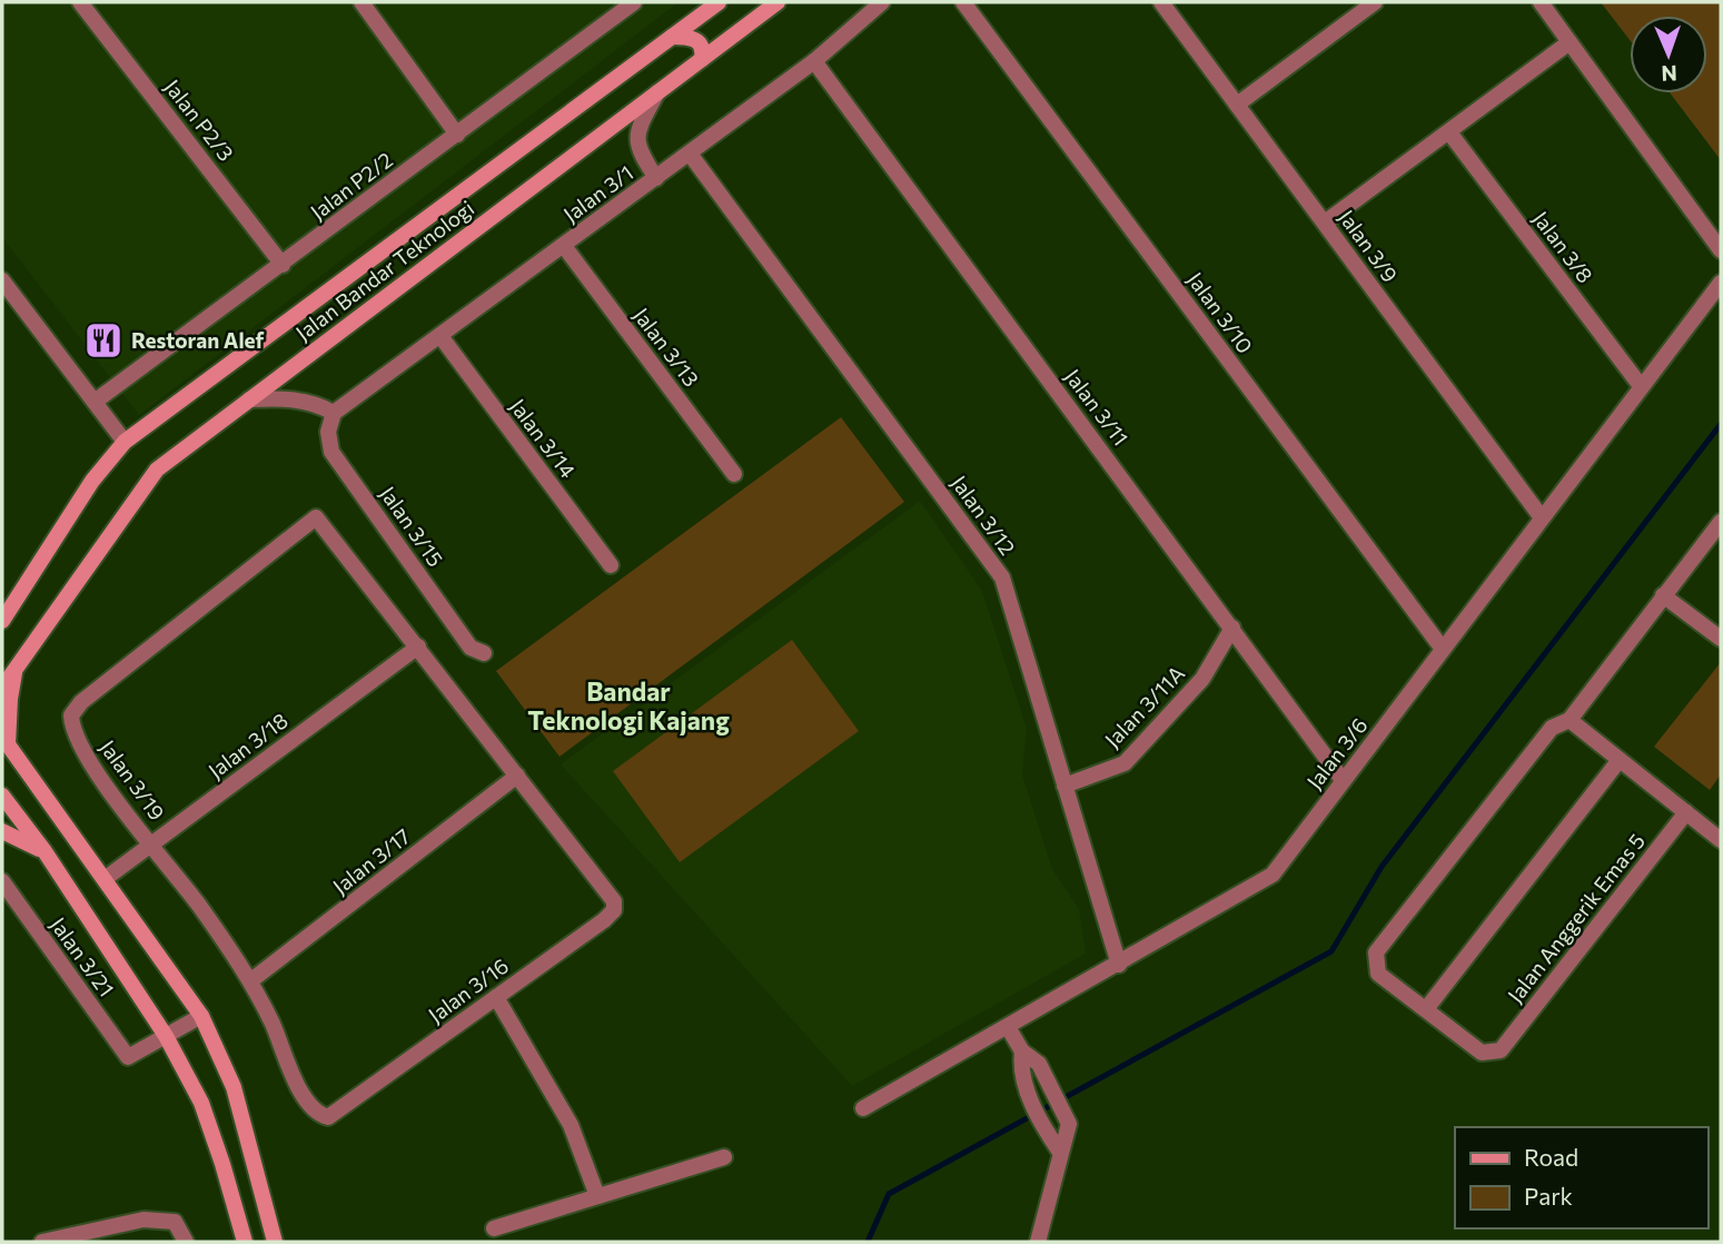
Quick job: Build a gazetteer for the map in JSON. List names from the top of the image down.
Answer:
{
  "streets": {
    "street": [
      "Jalan P2/3",
      "Jalan P2/2",
      "Jalan 3/1",
      "Jalan 3/9",
      "Jalan 3/8",
      "Jalan Bandar Teknologi",
      "Jalan 3/10",
      "Jalan 3/13",
      "Jalan 3/11",
      "Jalan 3/14",
      "Jalan 3/12",
      "Jalan 3/15",
      "Jalan 3/11A",
      "Jalan 3/18",
      "Jalan 3/6",
      "Jalan 3/19",
      "Jalan 3/17",
      "Jalan Anggerik Emas 5",
      "Jalan 3/21",
      "Jalan 3/16"
    ]
  },
  "crossings": [
    ["Jalan P2/3", "Jalan P2/2"],
    ["Jalan 3/1", "Jalan 3/13"],
    ["Jalan 3/1", "Jalan 3/11"],
    ["Jalan 3/1", "Jalan 3/14"],
    ["Jalan 3/1", "Jalan 3/12"],
    ["Jalan 3/1", "Jalan 3/15"],
    ["Jalan 3/9", "Jalan 3/6"],
    ["Jalan 3/8", "Jalan 3/6"],
    ["Jalan 3/10", "Jalan 3/6"],
    ["Jalan 3/11", "Jalan 3/11A"],
    ["Jalan 3/11", "Jalan 3/6"],
    ["Jalan 3/12", "Jalan 3/11A"],
    ["Jalan 3/12", "Jalan 3/6"],
    ["Jalan 3/18", "Jalan 3/19"],
    ["Jalan 3/19", "Jalan 3/17"],
    ["Jalan 3/19", "Jalan 3/16"],
    ["Jalan 3/17", "Jalan 3/16"]
  ],
  "districts": ["Bandar Teknologi Kajang"],
  "places": {
    "restaurant": ["Restoran Alef"]
  },
  "legend": ["Road", "Park"],
  "north": "bottom"
}
